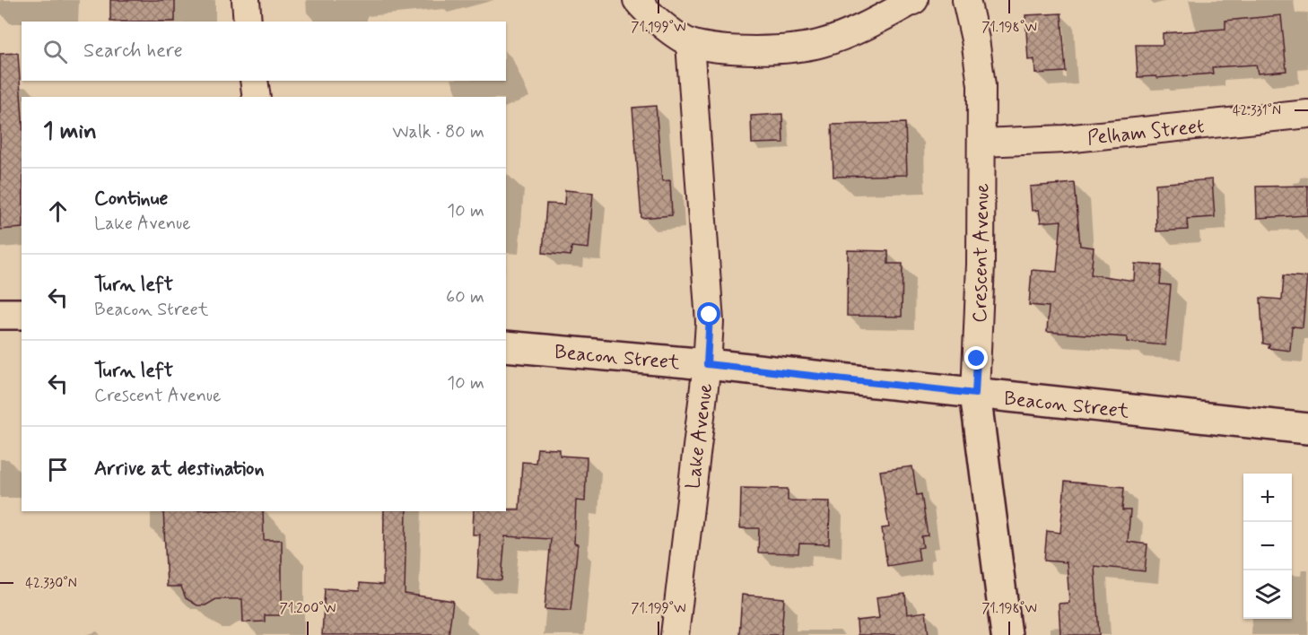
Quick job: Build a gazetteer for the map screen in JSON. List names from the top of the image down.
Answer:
{
  "streets": {
    "main road": ["Crescent Avenue", "Beacon Street"],
    "street": ["Pelham Street", "Lake Avenue"]
  },
  "crossings": [
    ["Pelham Street", "Crescent Avenue"],
    ["Crescent Avenue", "Beacon Street"],
    ["Beacon Street", "Lake Avenue"]
  ],
  "page": {
    "search": "Search here",
    "heading": ["1 min", "Walk · 80 m"],
    "list": [
      ["Continue", "Lake Avenue", "10 m"],
      ["Turn left", "Beacon Street", "60 m"],
      ["Turn left", "Crescent Avenue", "10 m"],
      "Arrive at destination"
    ],
    "map_buttons": ["+", "−"]
  },
  "coordinates": [
    "71.199°W",
    "71.198°W",
    "42.331°N",
    "42.330°N",
    "71.200°W"
  ]
}
